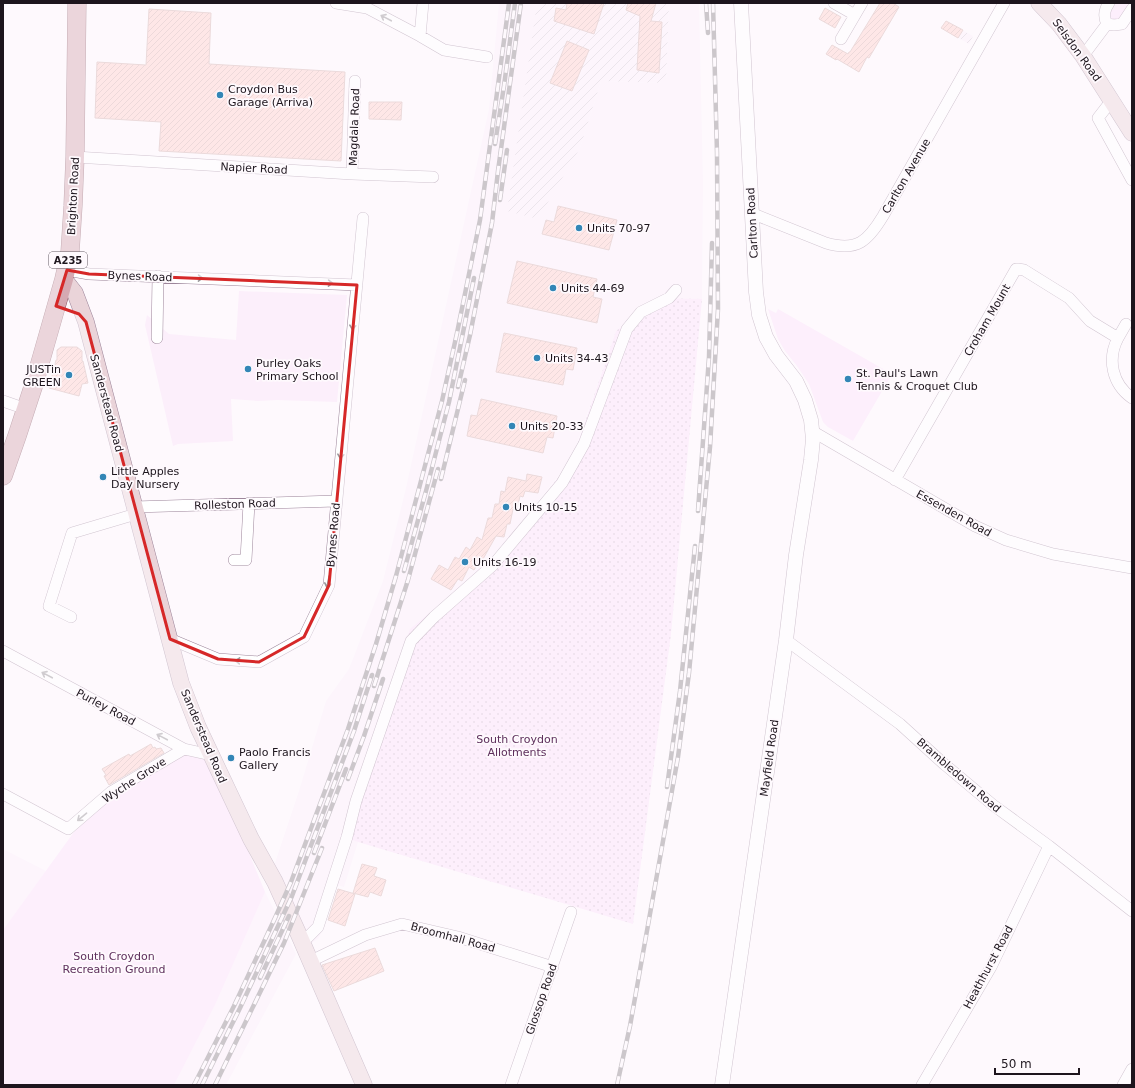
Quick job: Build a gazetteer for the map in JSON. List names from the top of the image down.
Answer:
{
  "streets": {
    "main road": [
      "Selsdon Road",
      "Brighton Road",
      "A235",
      "Sanderstead Road"
    ],
    "street": [
      "Magdala Road",
      "Napier Road",
      "Carlton Avenue",
      "Carlton Road",
      "Bynes Road",
      "Croham Mount",
      "Rolleston Road",
      "Essenden Road",
      "Purley Road",
      "Mayfield Road",
      "Brambledown Road",
      "Wyche Grove",
      "Broomhall Road",
      "Heathhurst Road",
      "Glossop Road"
    ]
  },
  "crossings": [
    ["Magdala Road", "Napier Road"],
    ["Napier Road", "Brighton Road"],
    ["Carlton Avenue", "Carlton Road"],
    ["Brighton Road", "Bynes Road"],
    ["Brighton Road", "Sanderstead Road"],
    ["Carlton Road", "Essenden Road"],
    ["Carlton Road", "Mayfield Road"],
    ["Bynes Road", "Sanderstead Road"],
    ["Bynes Road", "Rolleston Road"],
    ["Croham Mount", "Essenden Road"],
    ["Sanderstead Road", "Rolleston Road"],
    ["Sanderstead Road", "Purley Road"],
    ["Sanderstead Road", "Broomhall Road"],
    ["Essenden Road", "Mayfield Road"],
    ["Purley Road", "Wyche Grove"],
    ["Mayfield Road", "Brambledown Road"],
    ["Brambledown Road", "Heathhurst Road"],
    ["Broomhall Road", "Glossop Road"]
  ],
  "one_way": ["Purley Road", "Wyche Grove"],
  "parks": ["South Croydon Allotments", "South Croydon Recreation Ground"],
  "places": [
    "Croydon Bus Garage (Arriva)",
    "Units 70-97",
    "Units 44-69",
    "Units 34-43",
    "Purley Oaks Primary School",
    "JUSTin GREEN",
    "St. Paul's Lawn Tennis & Croquet Club",
    "Units 20-33",
    "Little Apples Day Nursery",
    "Units 10-15",
    "Units 16-19",
    "Paolo Francis Gallery"
  ],
  "scale_bar": "50 m"
}
